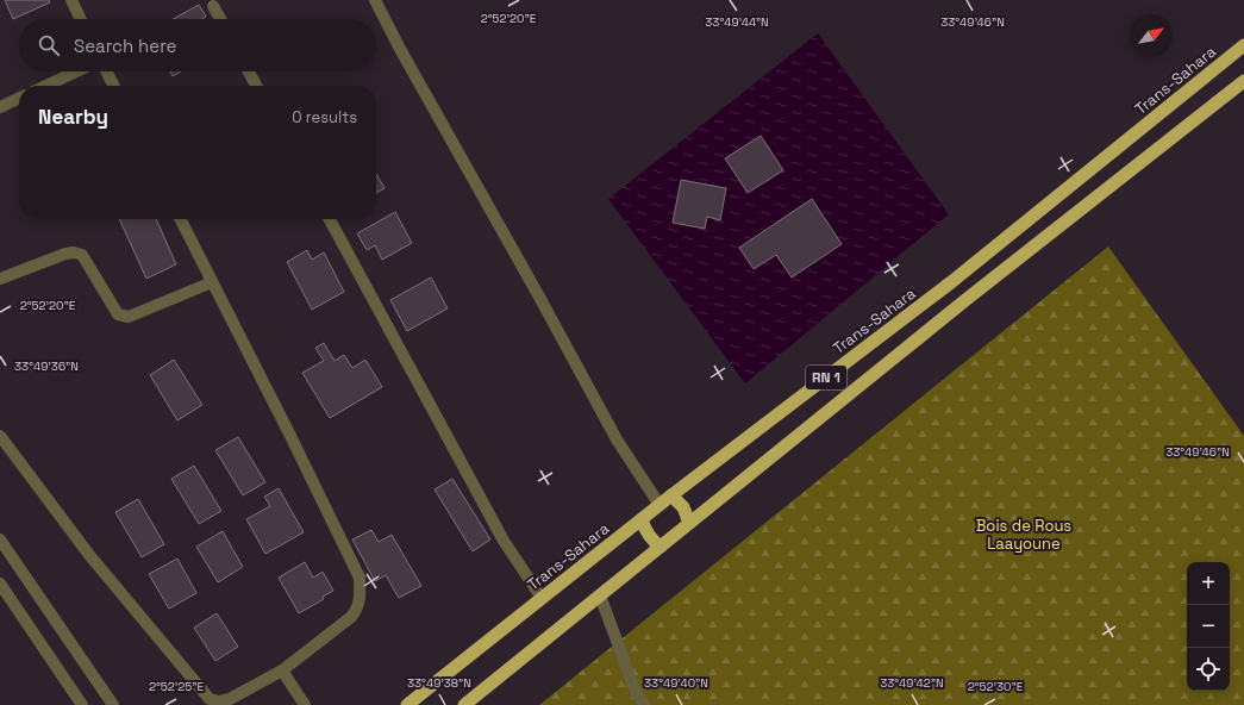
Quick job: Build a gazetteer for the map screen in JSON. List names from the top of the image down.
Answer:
{
  "streets": {
    "highway": ["Trans-Sahara", "RN 1"]
  },
  "parks": ["Bois de Rous Laayoune"],
  "north": "top right",
  "page": {
    "search": "Search here",
    "heading": ["Nearby", "0 results"],
    "map_buttons": ["+", "−"]
  },
  "coordinates": [
    "2°52'20\"E",
    "33°49'44\"N",
    "33°49'46\"N",
    "33°49'36\"N",
    "33°49'38\"N",
    "33°49'40\"N",
    "33°49'42\"N",
    "2°52'25\"E",
    "2°52'30\"E"
  ]
}
